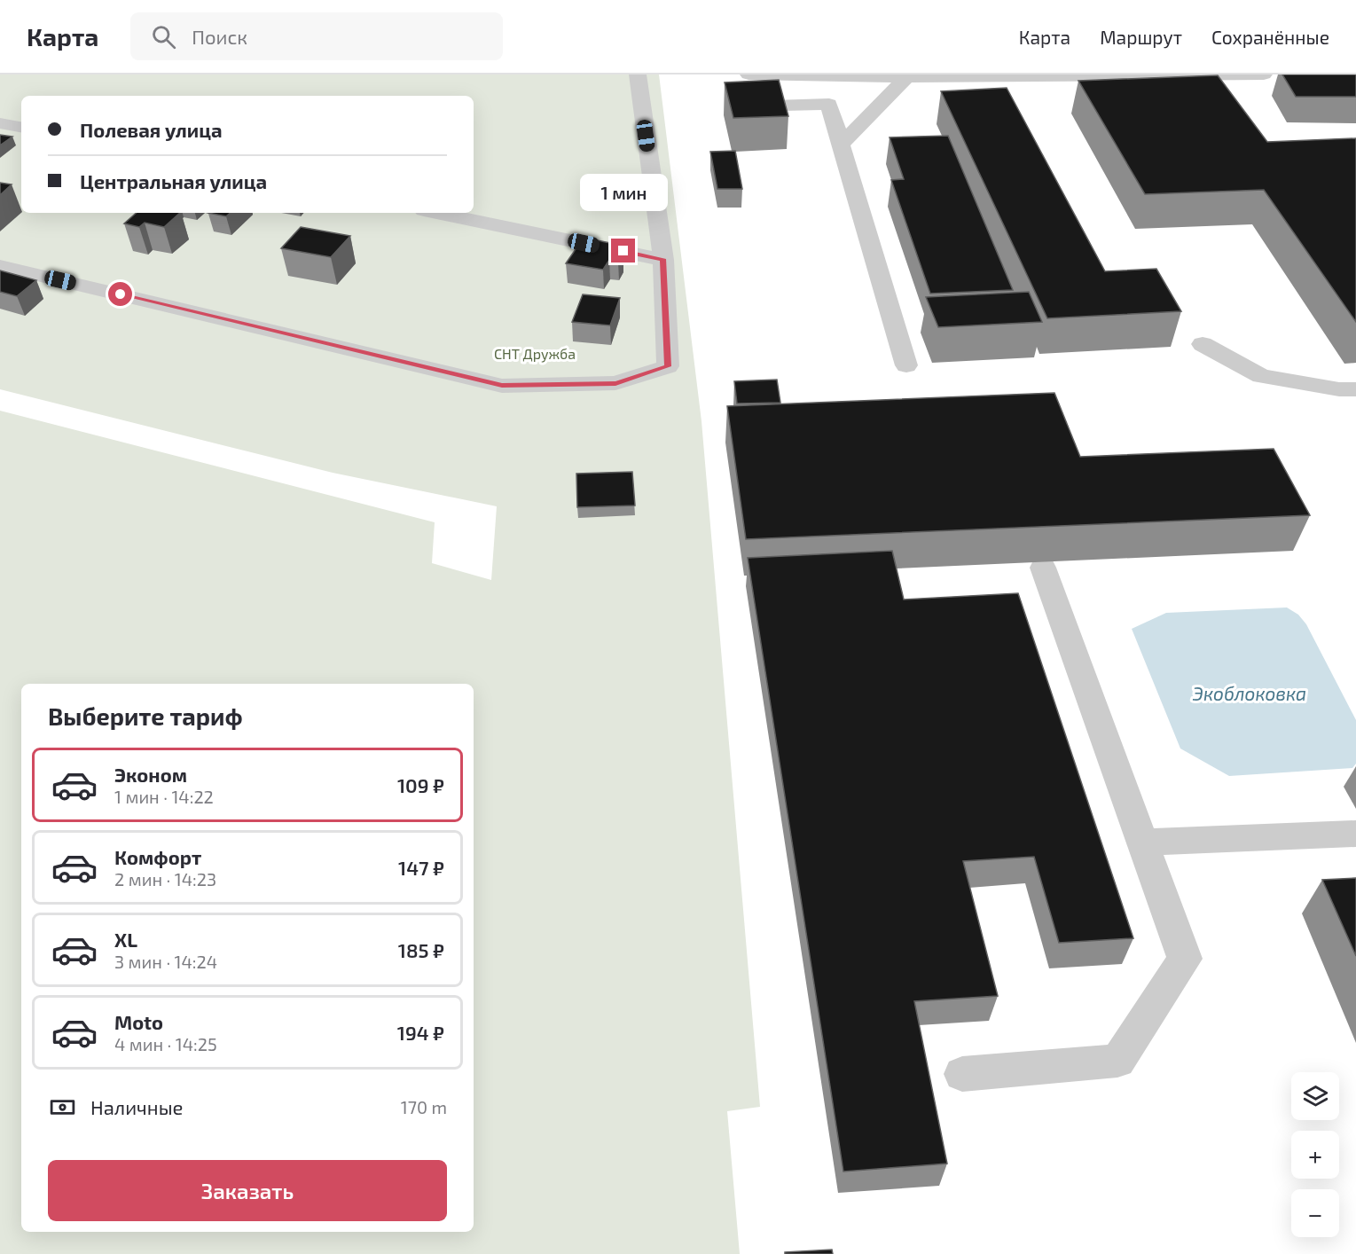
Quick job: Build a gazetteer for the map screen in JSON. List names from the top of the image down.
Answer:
{
  "water": ["Экоблоковка"],
  "parks": ["СНТ Дружба"],
  "page": {
    "header": "Карта",
    "search": "Поиск",
    "nav": ["Карта", "Маршрут", "Сохранённые"],
    "banner": ["Полевая улица", "Центральная улица"],
    "bubble": "1 мин",
    "heading": "Выберите тариф",
    "list": [
      {
        "name": "Эконом",
        "note": "1 мин · 14:22",
        "value": "109 ₽"
      },
      {
        "name": "Комфорт",
        "note": "2 мин · 14:23",
        "value": "147 ₽"
      },
      {
        "name": "XL",
        "note": "3 мин · 14:24",
        "value": "185 ₽"
      },
      {
        "name": "Moto",
        "note": "4 мин · 14:25",
        "value": "194 ₽"
      }
    ],
    "map_buttons": ["+", "−"],
    "pay": ["Наличные", "170 m"],
    "buttons": "Заказать"
  }
}
